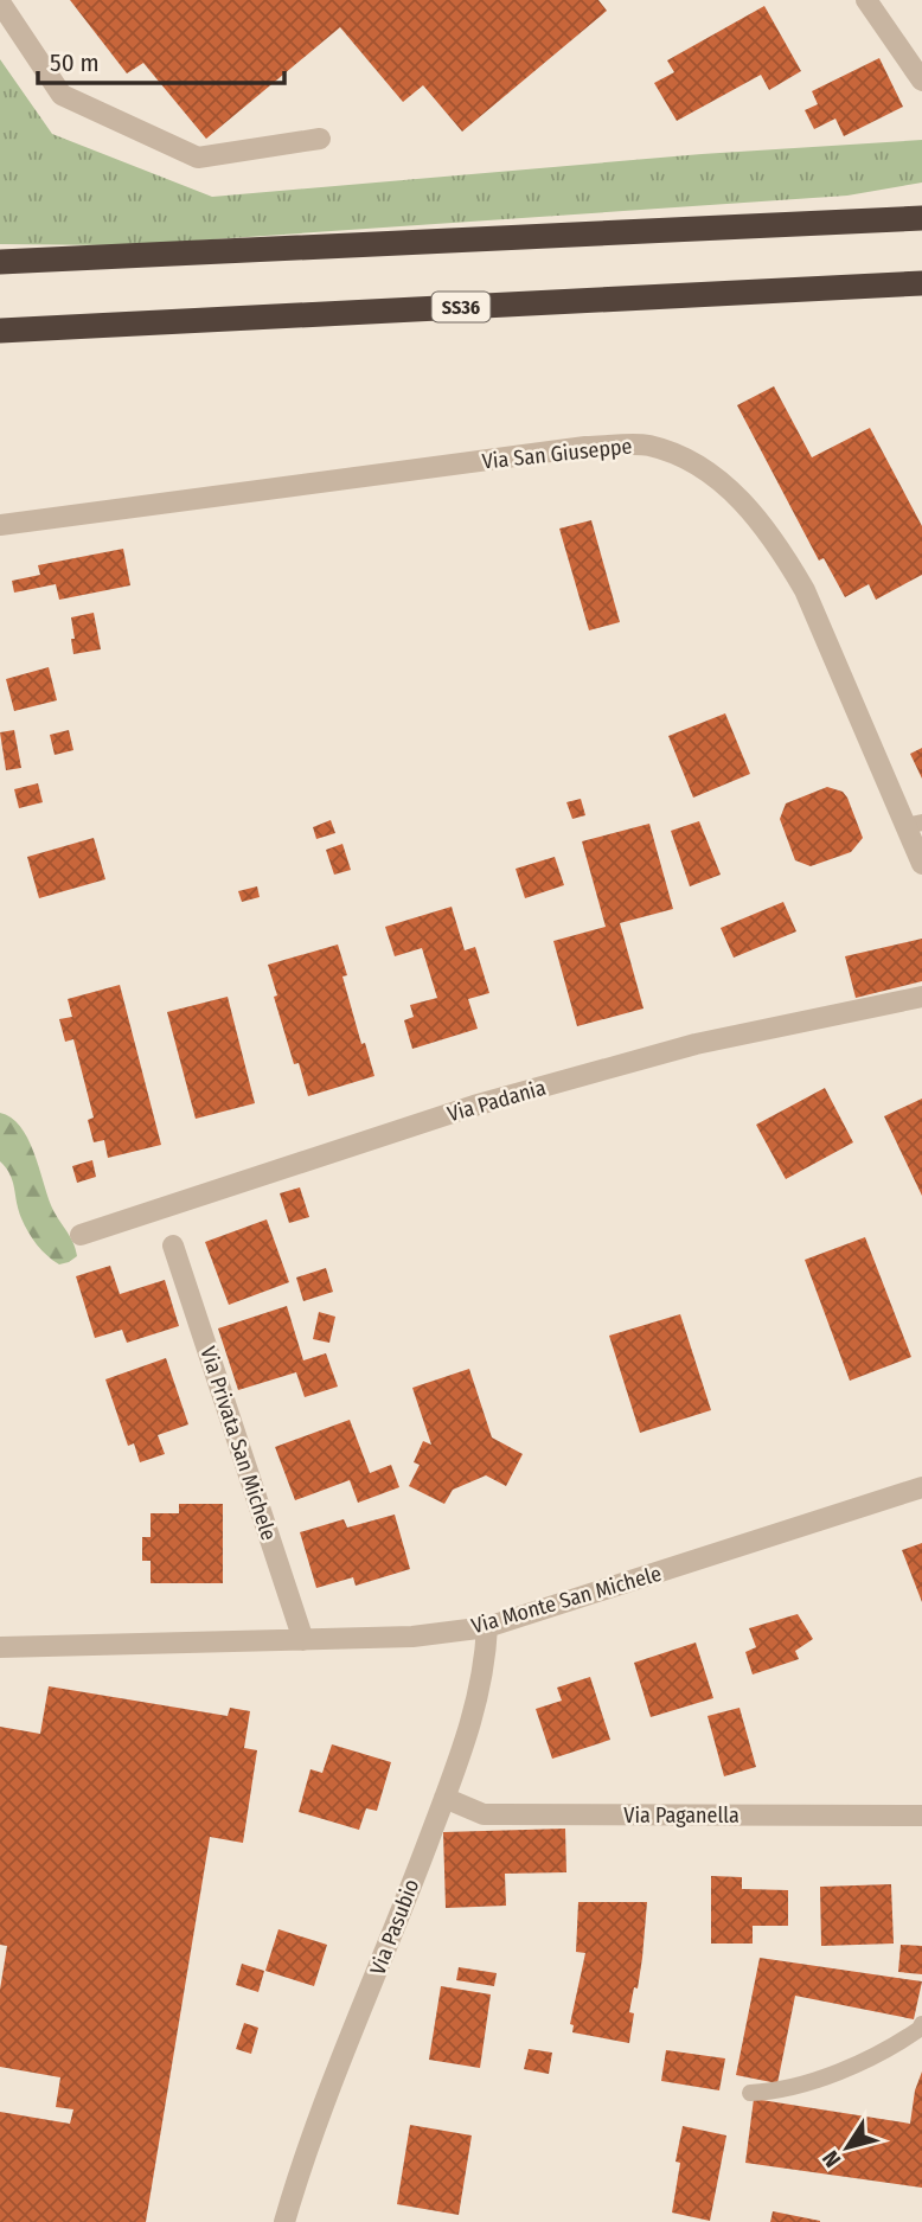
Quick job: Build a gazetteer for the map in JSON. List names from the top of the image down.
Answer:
{
  "streets": {
    "highway": ["SS36"],
    "street": [
      "Via San Giuseppe",
      "Via Padania",
      "Via Privata San Michele",
      "Via Monte San Michele",
      "Via Paganella",
      "Via Pasubio"
    ]
  },
  "crossings": [
    ["Via Privata San Michele", "Via Monte San Michele"],
    ["Via Monte San Michele", "Via Pasubio"],
    ["Via Paganella", "Via Pasubio"]
  ],
  "scale_bar": "50 m",
  "north": "bottom left"
}
